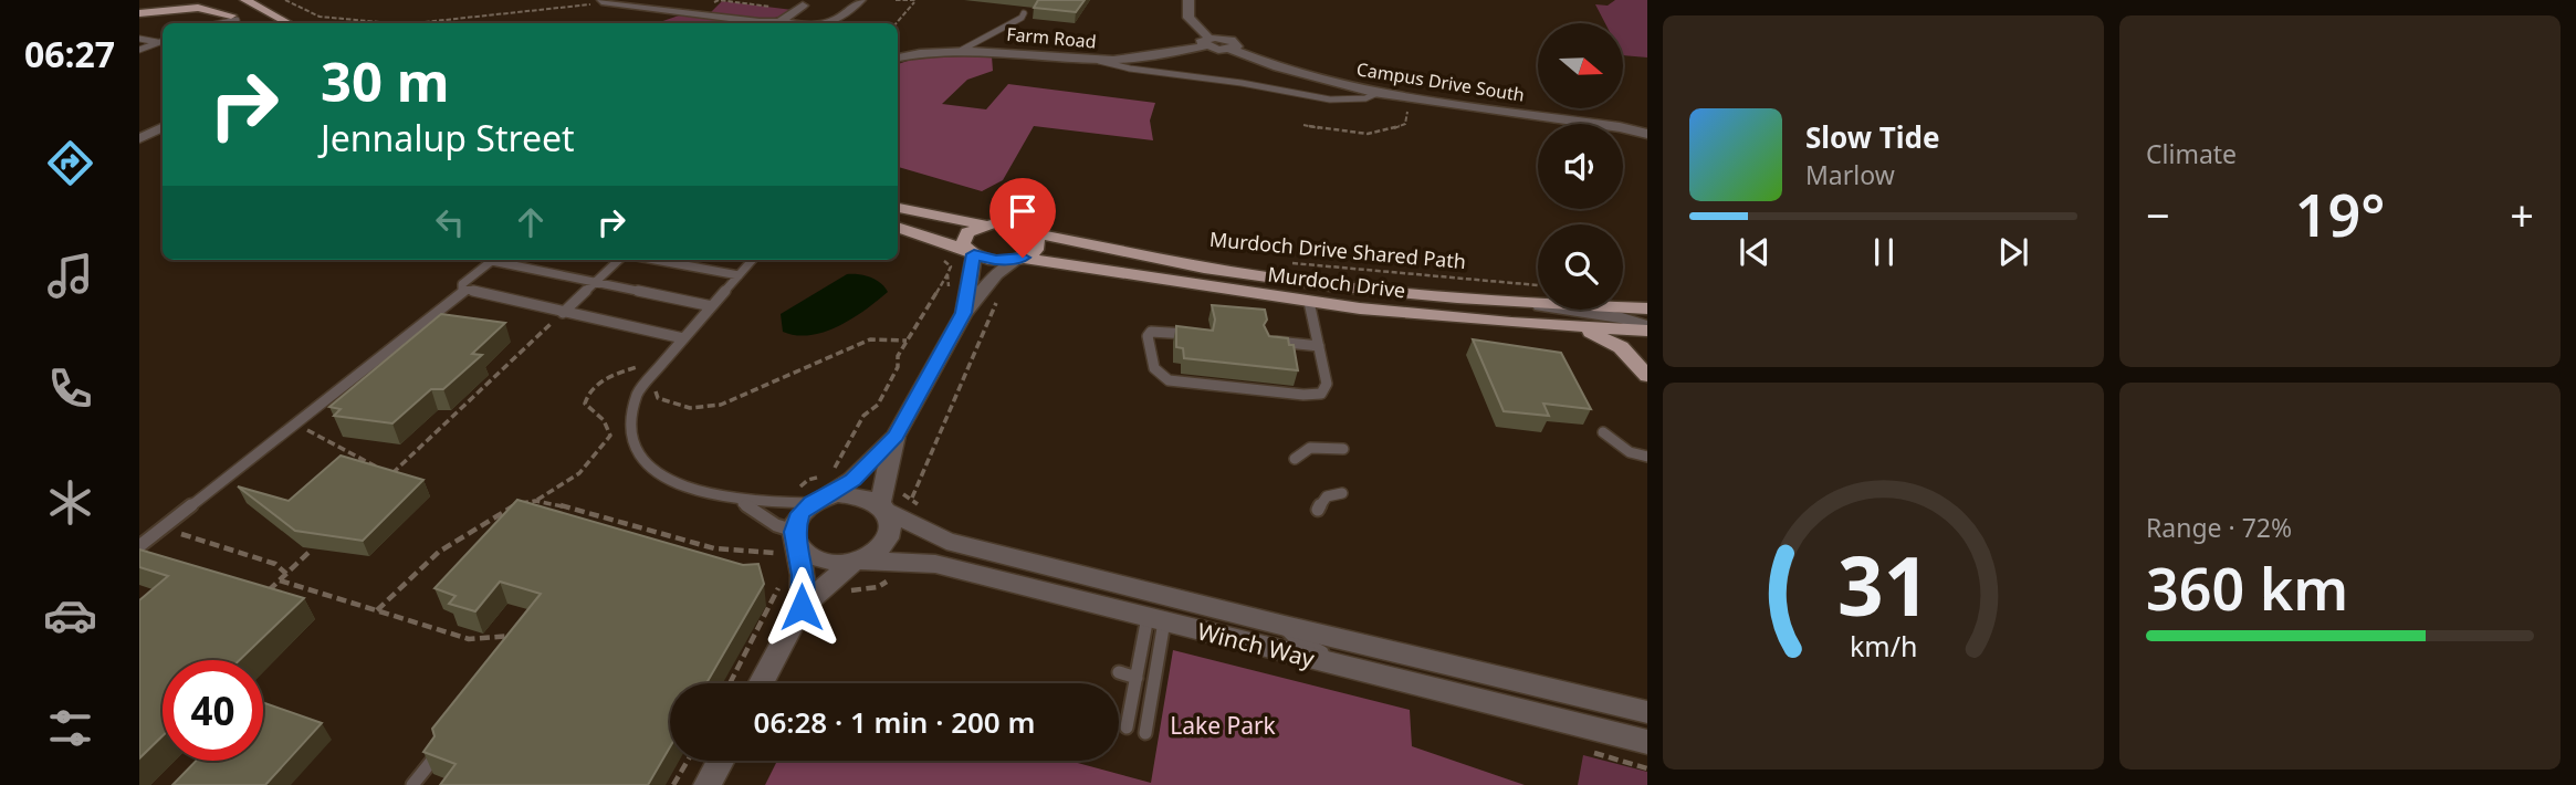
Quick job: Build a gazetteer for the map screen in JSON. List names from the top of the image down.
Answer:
{
  "streets": {
    "main road": ["Murdoch Drive"],
    "street": ["Farm Road", "Campus Drive South", "Winch Way"],
    "path": ["Murdoch Drive Shared Path"]
  },
  "crossings": [
    ["Farm Road", "Campus Drive South"]
  ],
  "parks": ["Lake Park"],
  "north": "right",
  "page": {
    "tabs": "06:27",
    "tile": [
      "Climate",
      ["Range · 72%", "360 km"]
    ],
    "turn": ["30 m", "Jennalup Street"],
    "song": ["Slow Tide", "Marlow"],
    "heat": ["−", "19°", "+"],
    "limit": "40",
    "trip": "06:28 · 1 min · 200 m",
    "gauge": ["31", "km/h"]
  }
}
